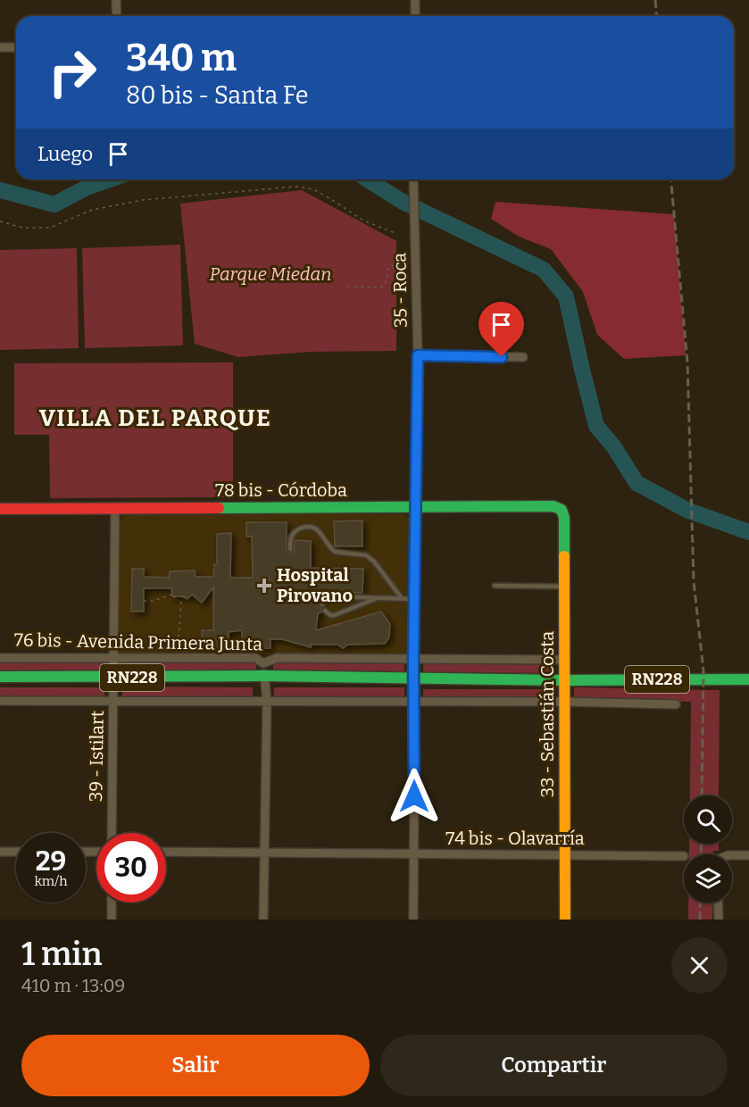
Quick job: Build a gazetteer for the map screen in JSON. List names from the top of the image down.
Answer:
{
  "streets": {
    "main road": [
      "78 bis - Córdoba",
      "76 bis - Avenida Primera Junta",
      "RN228",
      "33 - Sebastián Costa"
    ],
    "street": ["35 - Roca", "39 - Istilart", "74 bis - Olavarría"]
  },
  "crossings": [
    ["35 - Roca", "78 bis - Córdoba"],
    ["35 - Roca", "76 bis - Avenida Primera Junta"],
    ["35 - Roca", "74 bis - Olavarría"],
    ["78 bis - Córdoba", "33 - Sebastián Costa"],
    ["78 bis - Córdoba", "39 - Istilart"],
    ["76 bis - Avenida Primera Junta", "33 - Sebastián Costa"],
    ["76 bis - Avenida Primera Junta", "39 - Istilart"],
    ["33 - Sebastián Costa", "74 bis - Olavarría"]
  ],
  "districts": ["VILLA DEL PARQUE"],
  "parks": ["Parque Miedan"],
  "places": {
    "health": ["Hospital Pirovano"]
  },
  "page": {
    "turn": ["340 m", "80 bis - Santa Fe"],
    "then": "Luego",
    "speed": "29 km/h",
    "limit": "30",
    "heading": ["1 min", "410 m · 13:09"],
    "buttons": ["Salir", "Compartir"]
  }
}
